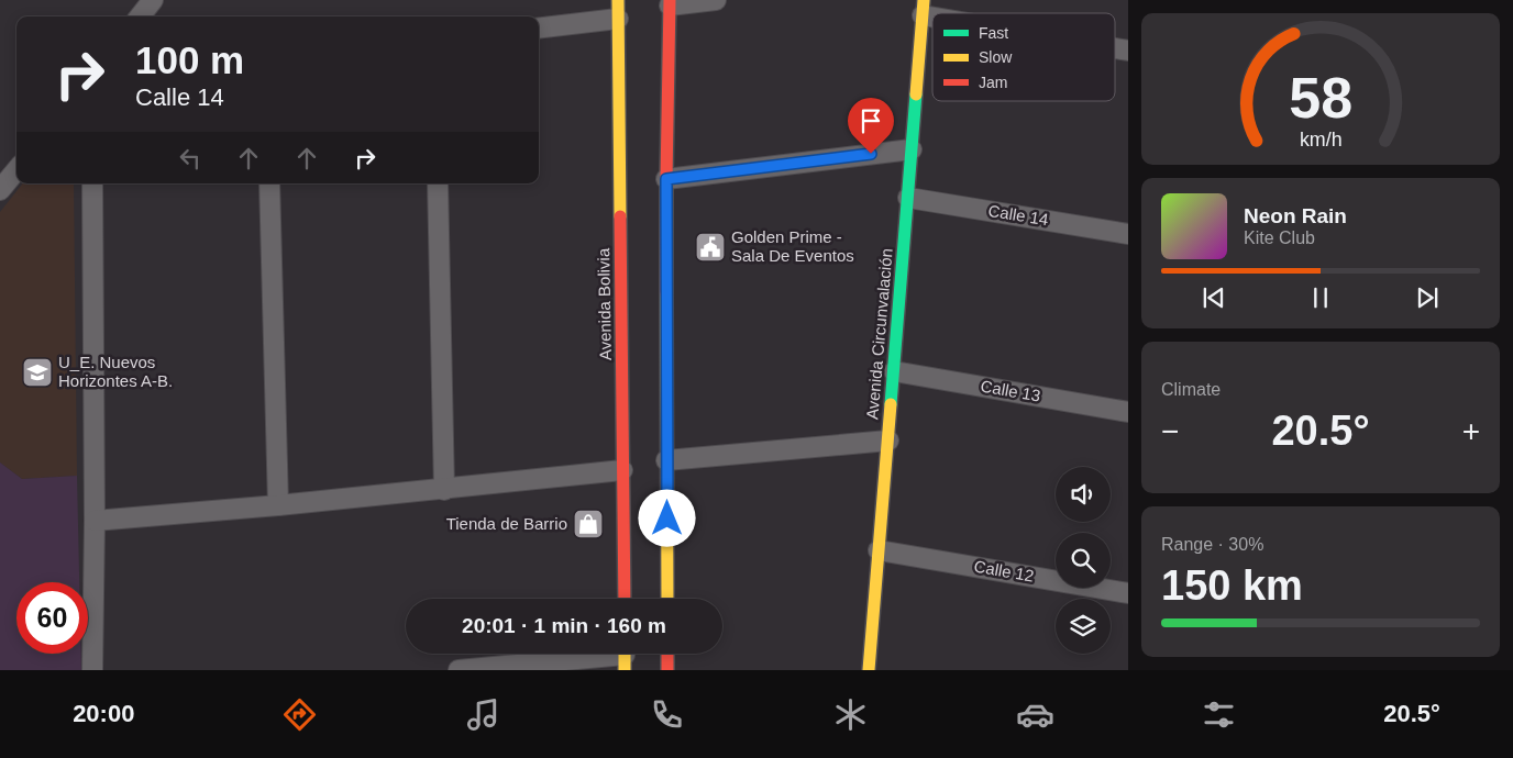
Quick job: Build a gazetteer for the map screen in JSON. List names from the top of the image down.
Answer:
{
  "streets": {
    "main road": ["Avenida Bolivia", "Avenida Circunvalación"],
    "street": ["Calle 14", "Calle 13", "Calle 12"]
  },
  "crossings": [
    ["Calle 14", "Avenida Circunvalación"],
    ["Avenida Circunvalación", "Calle 13"],
    ["Avenida Circunvalación", "Calle 12"]
  ],
  "places": {
    "public building": ["Golden Prime - Sala De Eventos"],
    "school or university": ["U_E. Nuevos Horizontes A-B."],
    "shop": ["Tienda de Barrio"]
  },
  "legend": ["Fast", "Slow", "Jam"],
  "page": {
    "turn": ["100 m", "Calle 14"],
    "song": ["Neon Rain", "Kite Club"],
    "tile": [
      "Climate",
      ["Range · 30%", "150 km"]
    ],
    "heat": ["−", "20.5°", "+"],
    "limit": "60",
    "trip": "20:01 · 1 min · 160 m",
    "tabs": ["20:00", "20.5°"],
    "gauge": ["58", "km/h"]
  }
}
